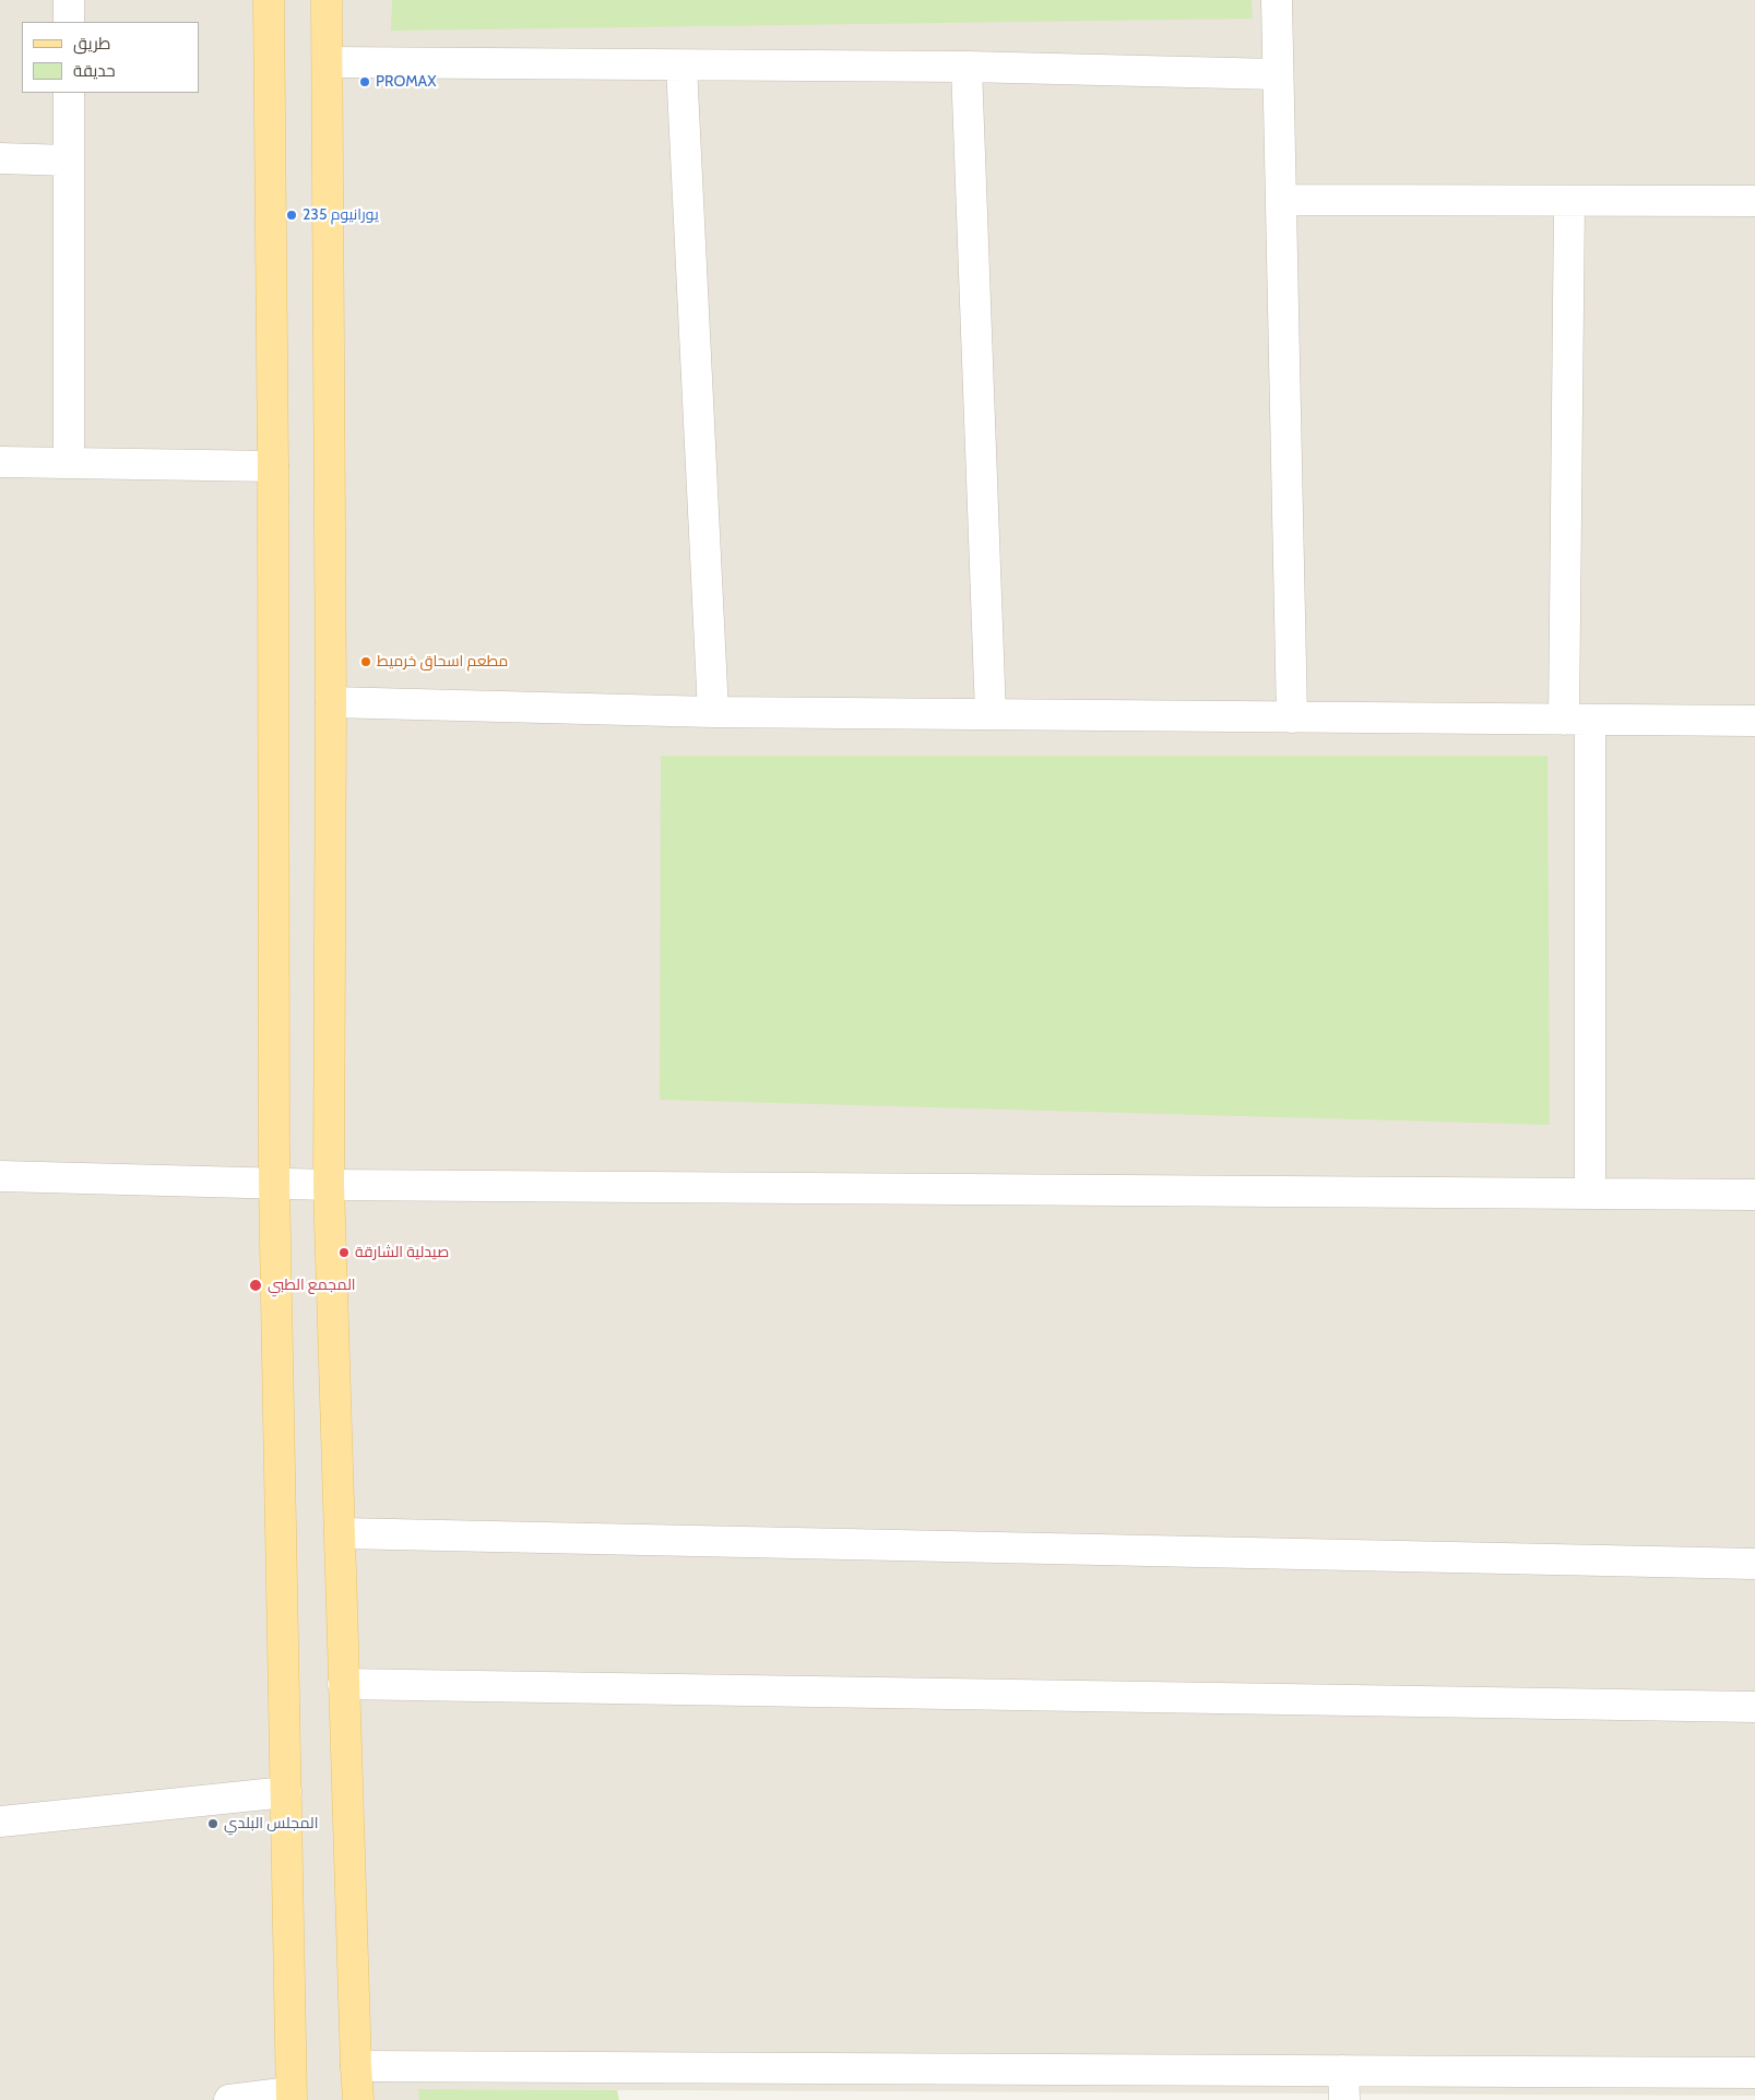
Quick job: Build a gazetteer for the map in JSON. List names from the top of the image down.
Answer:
{
  "places": [
    "PROMAX",
    "يورانيوم 235",
    "مطعم اسحاق خرميط",
    "صيدلية الشارقة",
    "المجمع الطبي",
    "المجلس البلدي"
  ],
  "legend": ["طريق", "حديقة"]
}
